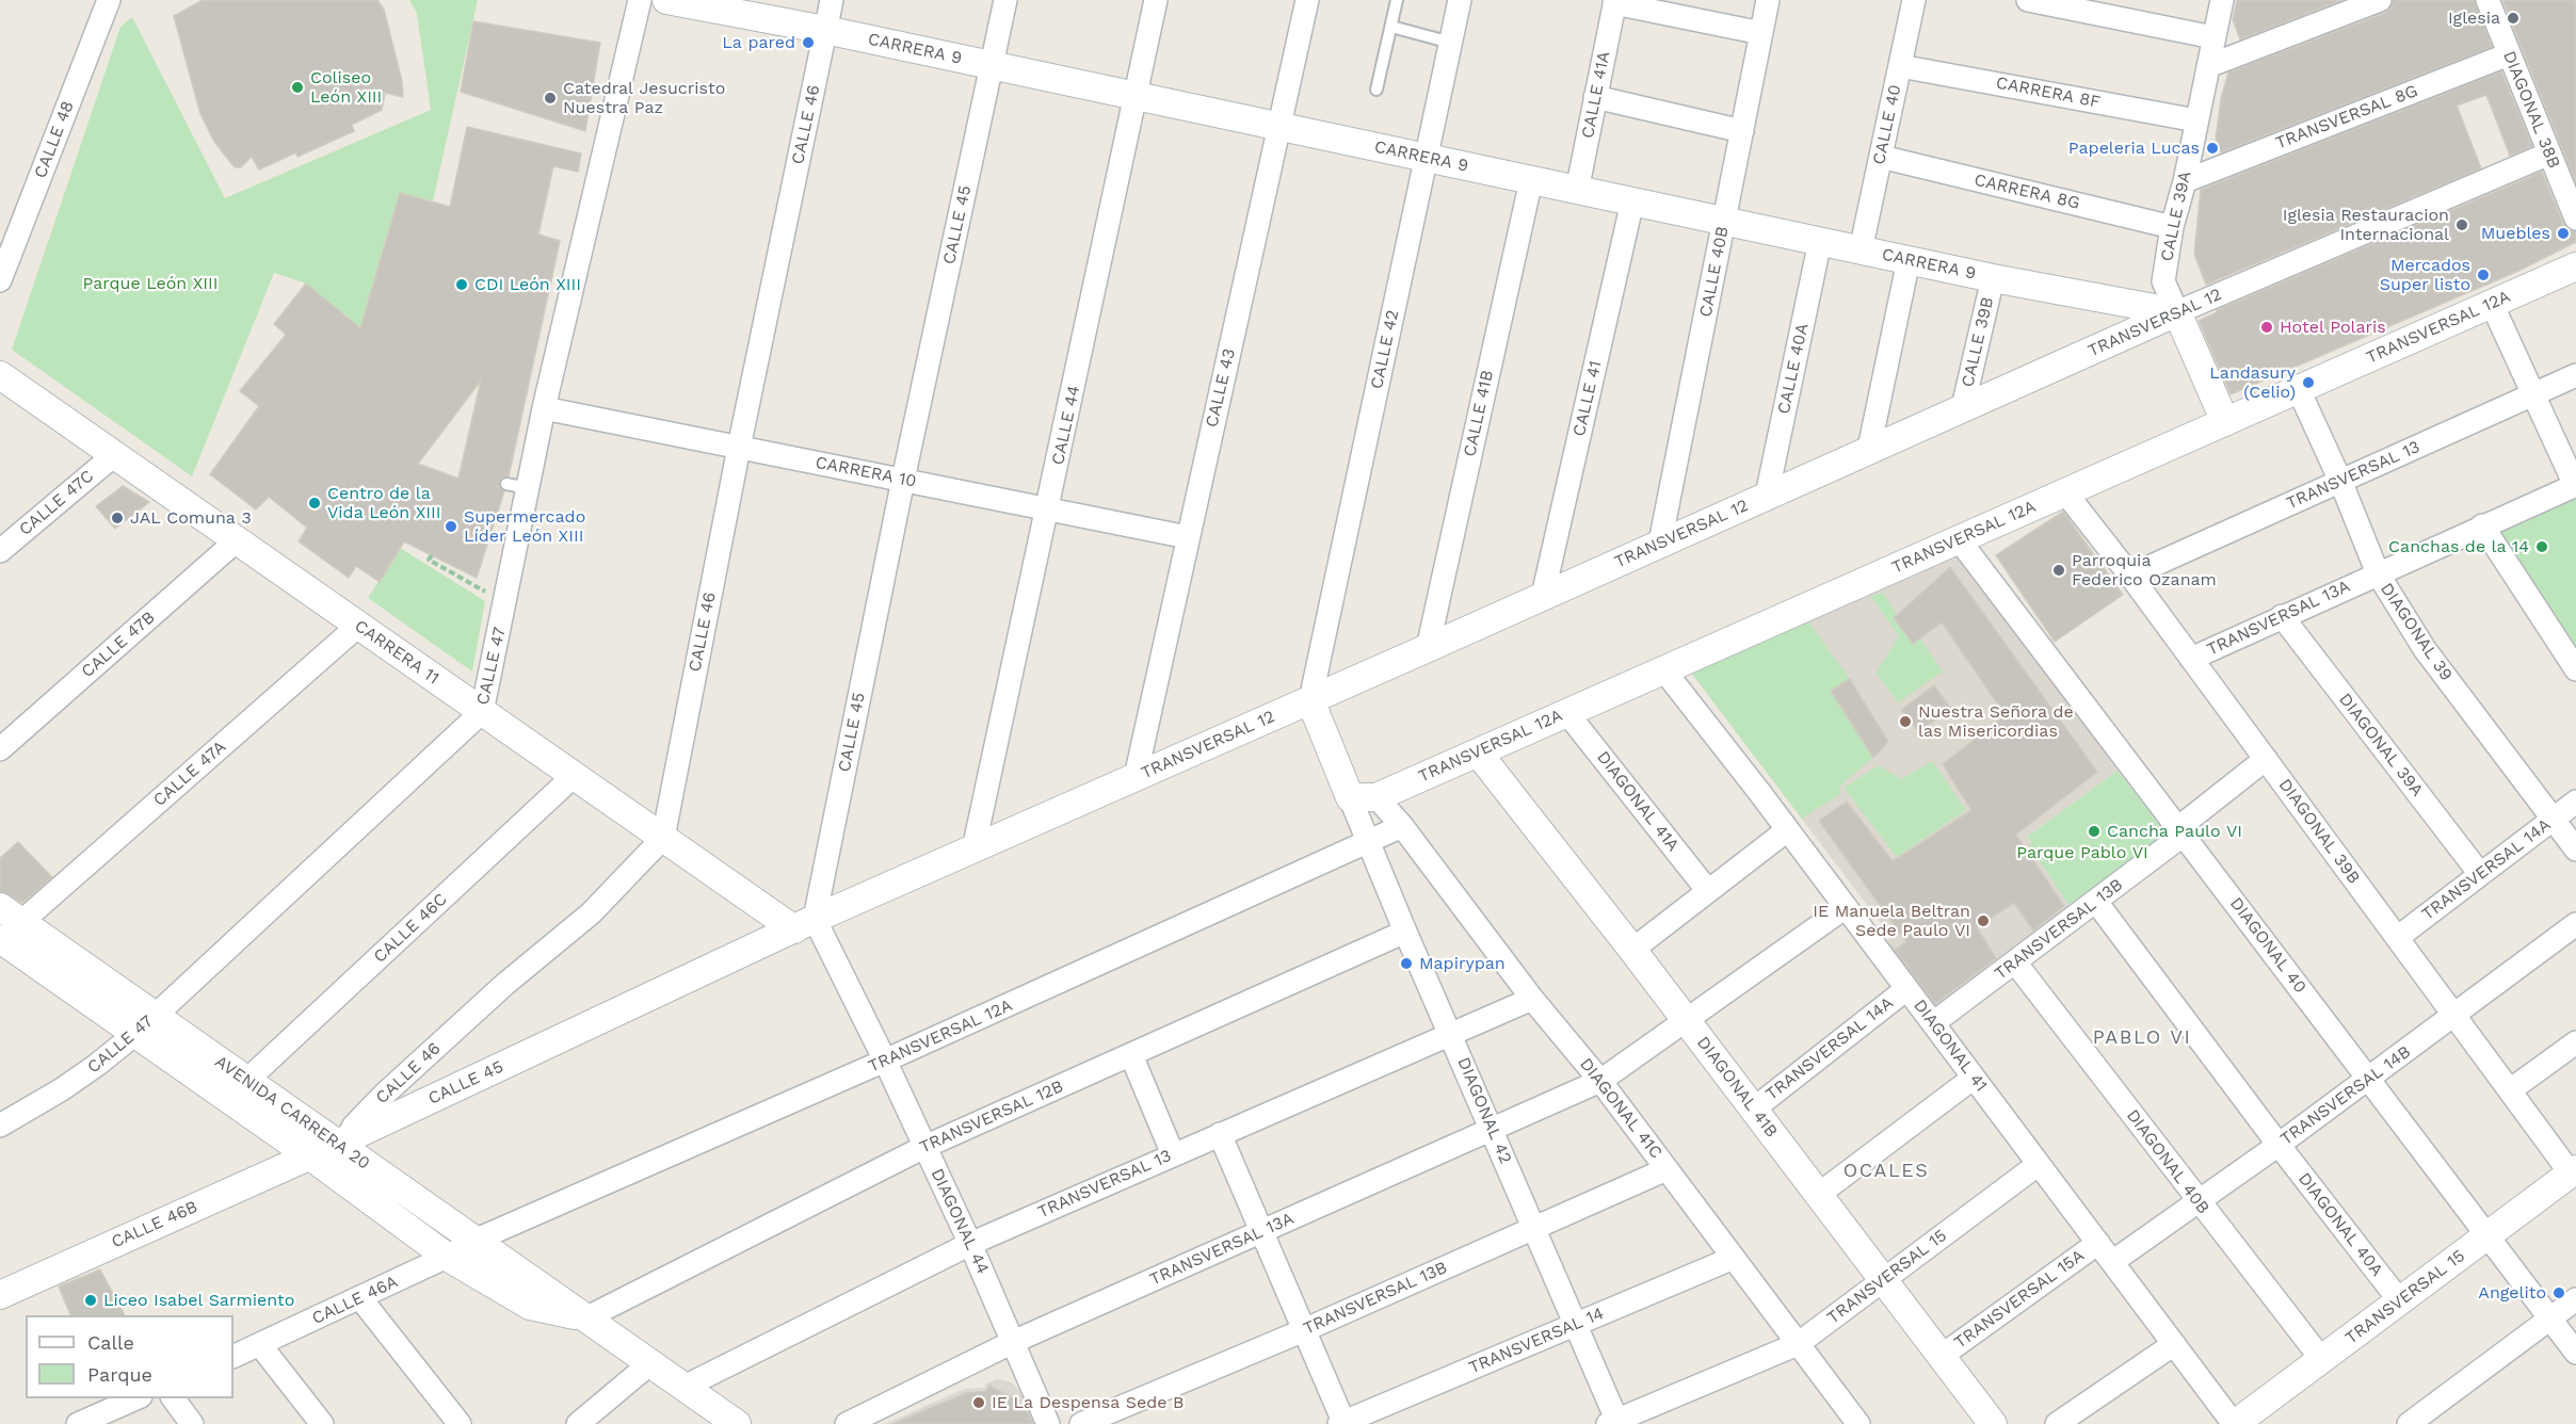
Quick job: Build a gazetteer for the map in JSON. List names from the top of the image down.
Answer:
{
  "streets": {
    "street": [
      "CARRERA 9",
      "CARRERA 8F",
      "CALLE 41A",
      "DIAGONAL 38B",
      "TRANSVERSAL 8G",
      "CALLE 46",
      "CALLE 40",
      "CALLE 48",
      "CARRERA 8G",
      "CALLE 39A",
      "CALLE 45",
      "CALLE 40B",
      "TRANSVERSAL 12",
      "TRANSVERSAL 12A",
      "CALLE 39B",
      "CALLE 42",
      "CALLE 40A",
      "CALLE 43",
      "CALLE 41",
      "CALLE 41B",
      "CALLE 44",
      "CARRERA 10",
      "TRANSVERSAL 13",
      "CALLE 47C",
      "TRANSVERSAL 13A",
      "DIAGONAL 39",
      "CALLE 47B",
      "CARRERA 11",
      "CALLE 47",
      "DIAGONAL 39A",
      "CALLE 47A",
      "DIAGONAL 41A",
      "DIAGONAL 39B",
      "TRANSVERSAL 14A",
      "CALLE 46C",
      "TRANSVERSAL 13B",
      "DIAGONAL 40",
      "DIAGONAL 41",
      "DIAGONAL 41B",
      "TRANSVERSAL 14B",
      "DIAGONAL 41C",
      "DIAGONAL 42",
      "AVENIDA CARRERA 20",
      "TRANSVERSAL 12B",
      "DIAGONAL 40B",
      "DIAGONAL 44",
      "CALLE 46B",
      "DIAGONAL 40A",
      "TRANSVERSAL 15",
      "TRANSVERSAL 15A",
      "CALLE 46A",
      "TRANSVERSAL 14"
    ]
  },
  "crossings": [
    ["CARRERA 9", "CALLE 41A"],
    ["CARRERA 9", "CALLE 46"],
    ["CARRERA 9", "CALLE 40"],
    ["CARRERA 9", "CALLE 39A"],
    ["CARRERA 9", "CALLE 45"],
    ["CARRERA 9", "CALLE 40B"],
    ["CARRERA 9", "TRANSVERSAL 12"],
    ["CARRERA 9", "CALLE 39B"],
    ["CARRERA 9", "CALLE 42"],
    ["CARRERA 9", "CALLE 40A"],
    ["CARRERA 9", "CALLE 43"],
    ["CARRERA 9", "CALLE 41"],
    ["CARRERA 9", "CALLE 41B"],
    ["CARRERA 9", "CALLE 44"],
    ["CARRERA 8F", "CALLE 40"],
    ["CARRERA 8F", "CALLE 39A"],
    ["DIAGONAL 38B", "TRANSVERSAL 8G"],
    ["DIAGONAL 38B", "TRANSVERSAL 12"],
    ["TRANSVERSAL 8G", "CALLE 39A"],
    ["CALLE 46", "CALLE 45"],
    ["CALLE 46", "CARRERA 10"],
    ["CALLE 46", "CARRERA 11"],
    ["CALLE 46", "AVENIDA CARRERA 20"],
    ["CALLE 40", "CARRERA 8G"],
    ["CARRERA 8G", "CALLE 39A"],
    ["CALLE 39A", "TRANSVERSAL 12"],
    ["CALLE 39A", "TRANSVERSAL 12A"],
    ["CALLE 45", "TRANSVERSAL 12"],
    ["CALLE 45", "CARRERA 10"],
    ["CALLE 45", "CARRERA 11"],
    ["CALLE 45", "AVENIDA CARRERA 20"],
    ["CALLE 45", "DIAGONAL 44"],
    ["CALLE 45", "CALLE 46B"],
    ["CALLE 40B", "TRANSVERSAL 12"],
    ["TRANSVERSAL 12", "CALLE 39B"],
    ["TRANSVERSAL 12", "CALLE 42"],
    ["TRANSVERSAL 12", "CALLE 40A"],
    ["TRANSVERSAL 12", "CALLE 43"],
    ["TRANSVERSAL 12", "CALLE 41"],
    ["TRANSVERSAL 12", "CALLE 41B"],
    ["TRANSVERSAL 12", "CALLE 44"],
    ["TRANSVERSAL 12", "CARRERA 11"],
    ["TRANSVERSAL 12", "DIAGONAL 44"],
    ["TRANSVERSAL 12A", "DIAGONAL 39"],
    ["TRANSVERSAL 12A", "DIAGONAL 41A"],
    ["TRANSVERSAL 12A", "DIAGONAL 39B"],
    ["TRANSVERSAL 12A", "DIAGONAL 40"],
    ["TRANSVERSAL 12A", "DIAGONAL 41"],
    ["TRANSVERSAL 12A", "DIAGONAL 41B"],
    ["TRANSVERSAL 12A", "DIAGONAL 41C"],
    ["TRANSVERSAL 12A", "DIAGONAL 42"],
    ["TRANSVERSAL 12A", "AVENIDA CARRERA 20"],
    ["TRANSVERSAL 12A", "DIAGONAL 44"],
    ["TRANSVERSAL 12A", "CALLE 46A"],
    ["CALLE 43", "CARRERA 10"],
    ["CALLE 44", "CARRERA 10"],
    ["CARRERA 10", "CALLE 47"],
    ["TRANSVERSAL 13", "DIAGONAL 39"],
    ["TRANSVERSAL 13", "DIAGONAL 39B"],
    ["TRANSVERSAL 13", "DIAGONAL 41C"],
    ["TRANSVERSAL 13", "DIAGONAL 42"],
    ["TRANSVERSAL 13", "AVENIDA CARRERA 20"],
    ["TRANSVERSAL 13", "DIAGONAL 44"],
    ["CALLE 47C", "CARRERA 11"],
    ["TRANSVERSAL 13A", "DIAGONAL 39"],
    ["TRANSVERSAL 13A", "DIAGONAL 39A"],
    ["TRANSVERSAL 13A", "DIAGONAL 39B"],
    ["TRANSVERSAL 13A", "DIAGONAL 41C"],
    ["TRANSVERSAL 13A", "DIAGONAL 42"],
    ["TRANSVERSAL 13A", "DIAGONAL 44"],
    ["DIAGONAL 39", "TRANSVERSAL 14A"],
    ["CALLE 47B", "CARRERA 11"],
    ["CARRERA 11", "CALLE 47"],
    ["CARRERA 11", "CALLE 47A"],
    ["CARRERA 11", "CALLE 46C"],
    ["CARRERA 11", "DIAGONAL 44"],
    ["CALLE 47", "AVENIDA CARRERA 20"],
    ["DIAGONAL 39A", "TRANSVERSAL 14A"],
    ["CALLE 47A", "AVENIDA CARRERA 20"],
    ["DIAGONAL 39B", "TRANSVERSAL 14A"],
    ["DIAGONAL 39B", "TRANSVERSAL 13B"],
    ["DIAGONAL 39B", "TRANSVERSAL 14B"],
    ["DIAGONAL 39B", "TRANSVERSAL 15"],
    ["TRANSVERSAL 14A", "DIAGONAL 41"],
    ["TRANSVERSAL 14A", "DIAGONAL 41B"],
    ["CALLE 46C", "AVENIDA CARRERA 20"],
    ["TRANSVERSAL 13B", "DIAGONAL 40"],
    ["TRANSVERSAL 13B", "DIAGONAL 41"],
    ["TRANSVERSAL 13B", "DIAGONAL 41C"],
    ["TRANSVERSAL 13B", "DIAGONAL 42"],
    ["TRANSVERSAL 13B", "DIAGONAL 40B"],
    ["TRANSVERSAL 13B", "DIAGONAL 40A"],
    ["DIAGONAL 40", "TRANSVERSAL 14B"],
    ["DIAGONAL 40", "TRANSVERSAL 15"],
    ["DIAGONAL 41", "TRANSVERSAL 14B"],
    ["DIAGONAL 41", "TRANSVERSAL 15"],
    ["DIAGONAL 41", "TRANSVERSAL 15A"],
    ["DIAGONAL 41B", "TRANSVERSAL 15"],
    ["DIAGONAL 41B", "TRANSVERSAL 15A"],
    ["TRANSVERSAL 14B", "DIAGONAL 40B"],
    ["TRANSVERSAL 14B", "DIAGONAL 40A"],
    ["DIAGONAL 41C", "DIAGONAL 42"],
    ["DIAGONAL 41C", "TRANSVERSAL 15"],
    ["DIAGONAL 41C", "TRANSVERSAL 14"],
    ["DIAGONAL 42", "TRANSVERSAL 12B"],
    ["DIAGONAL 42", "TRANSVERSAL 14"],
    ["AVENIDA CARRERA 20", "TRANSVERSAL 12B"],
    ["AVENIDA CARRERA 20", "CALLE 46B"],
    ["AVENIDA CARRERA 20", "CALLE 46A"],
    ["TRANSVERSAL 12B", "DIAGONAL 44"],
    ["DIAGONAL 40B", "TRANSVERSAL 15"],
    ["DIAGONAL 40A", "TRANSVERSAL 15"]
  ],
  "districts": ["PABLO VI", "OCALES"],
  "parks": ["Parque León XIII", "Parque Pablo VI"],
  "places": [
    "Iglesia",
    "La pared",
    "Coliseo León XIII",
    "Catedral Jesucristo Nuestra Paz",
    "Papeleria Lucas",
    "Iglesia Restauracion Internacional",
    "Muebles",
    "Mercados Super listo",
    "CDI León XIII",
    "Hotel Polaris",
    "Landasury (Celio)",
    "Centro de la Vida León XIII",
    "JAL Comuna 3",
    "Supermercado Líder León XIII",
    "Canchas de la 14",
    "Parroquia Federico Ozanam",
    "Nuestra Señora de las Misericordias",
    "Cancha Paulo VI",
    "IE Manuela Beltran Sede Paulo VI",
    "Mapirypan",
    "Angelito",
    "Liceo Isabel Sarmiento",
    "IE La Despensa Sede B"
  ],
  "legend": ["Calle", "Parque"]
}
